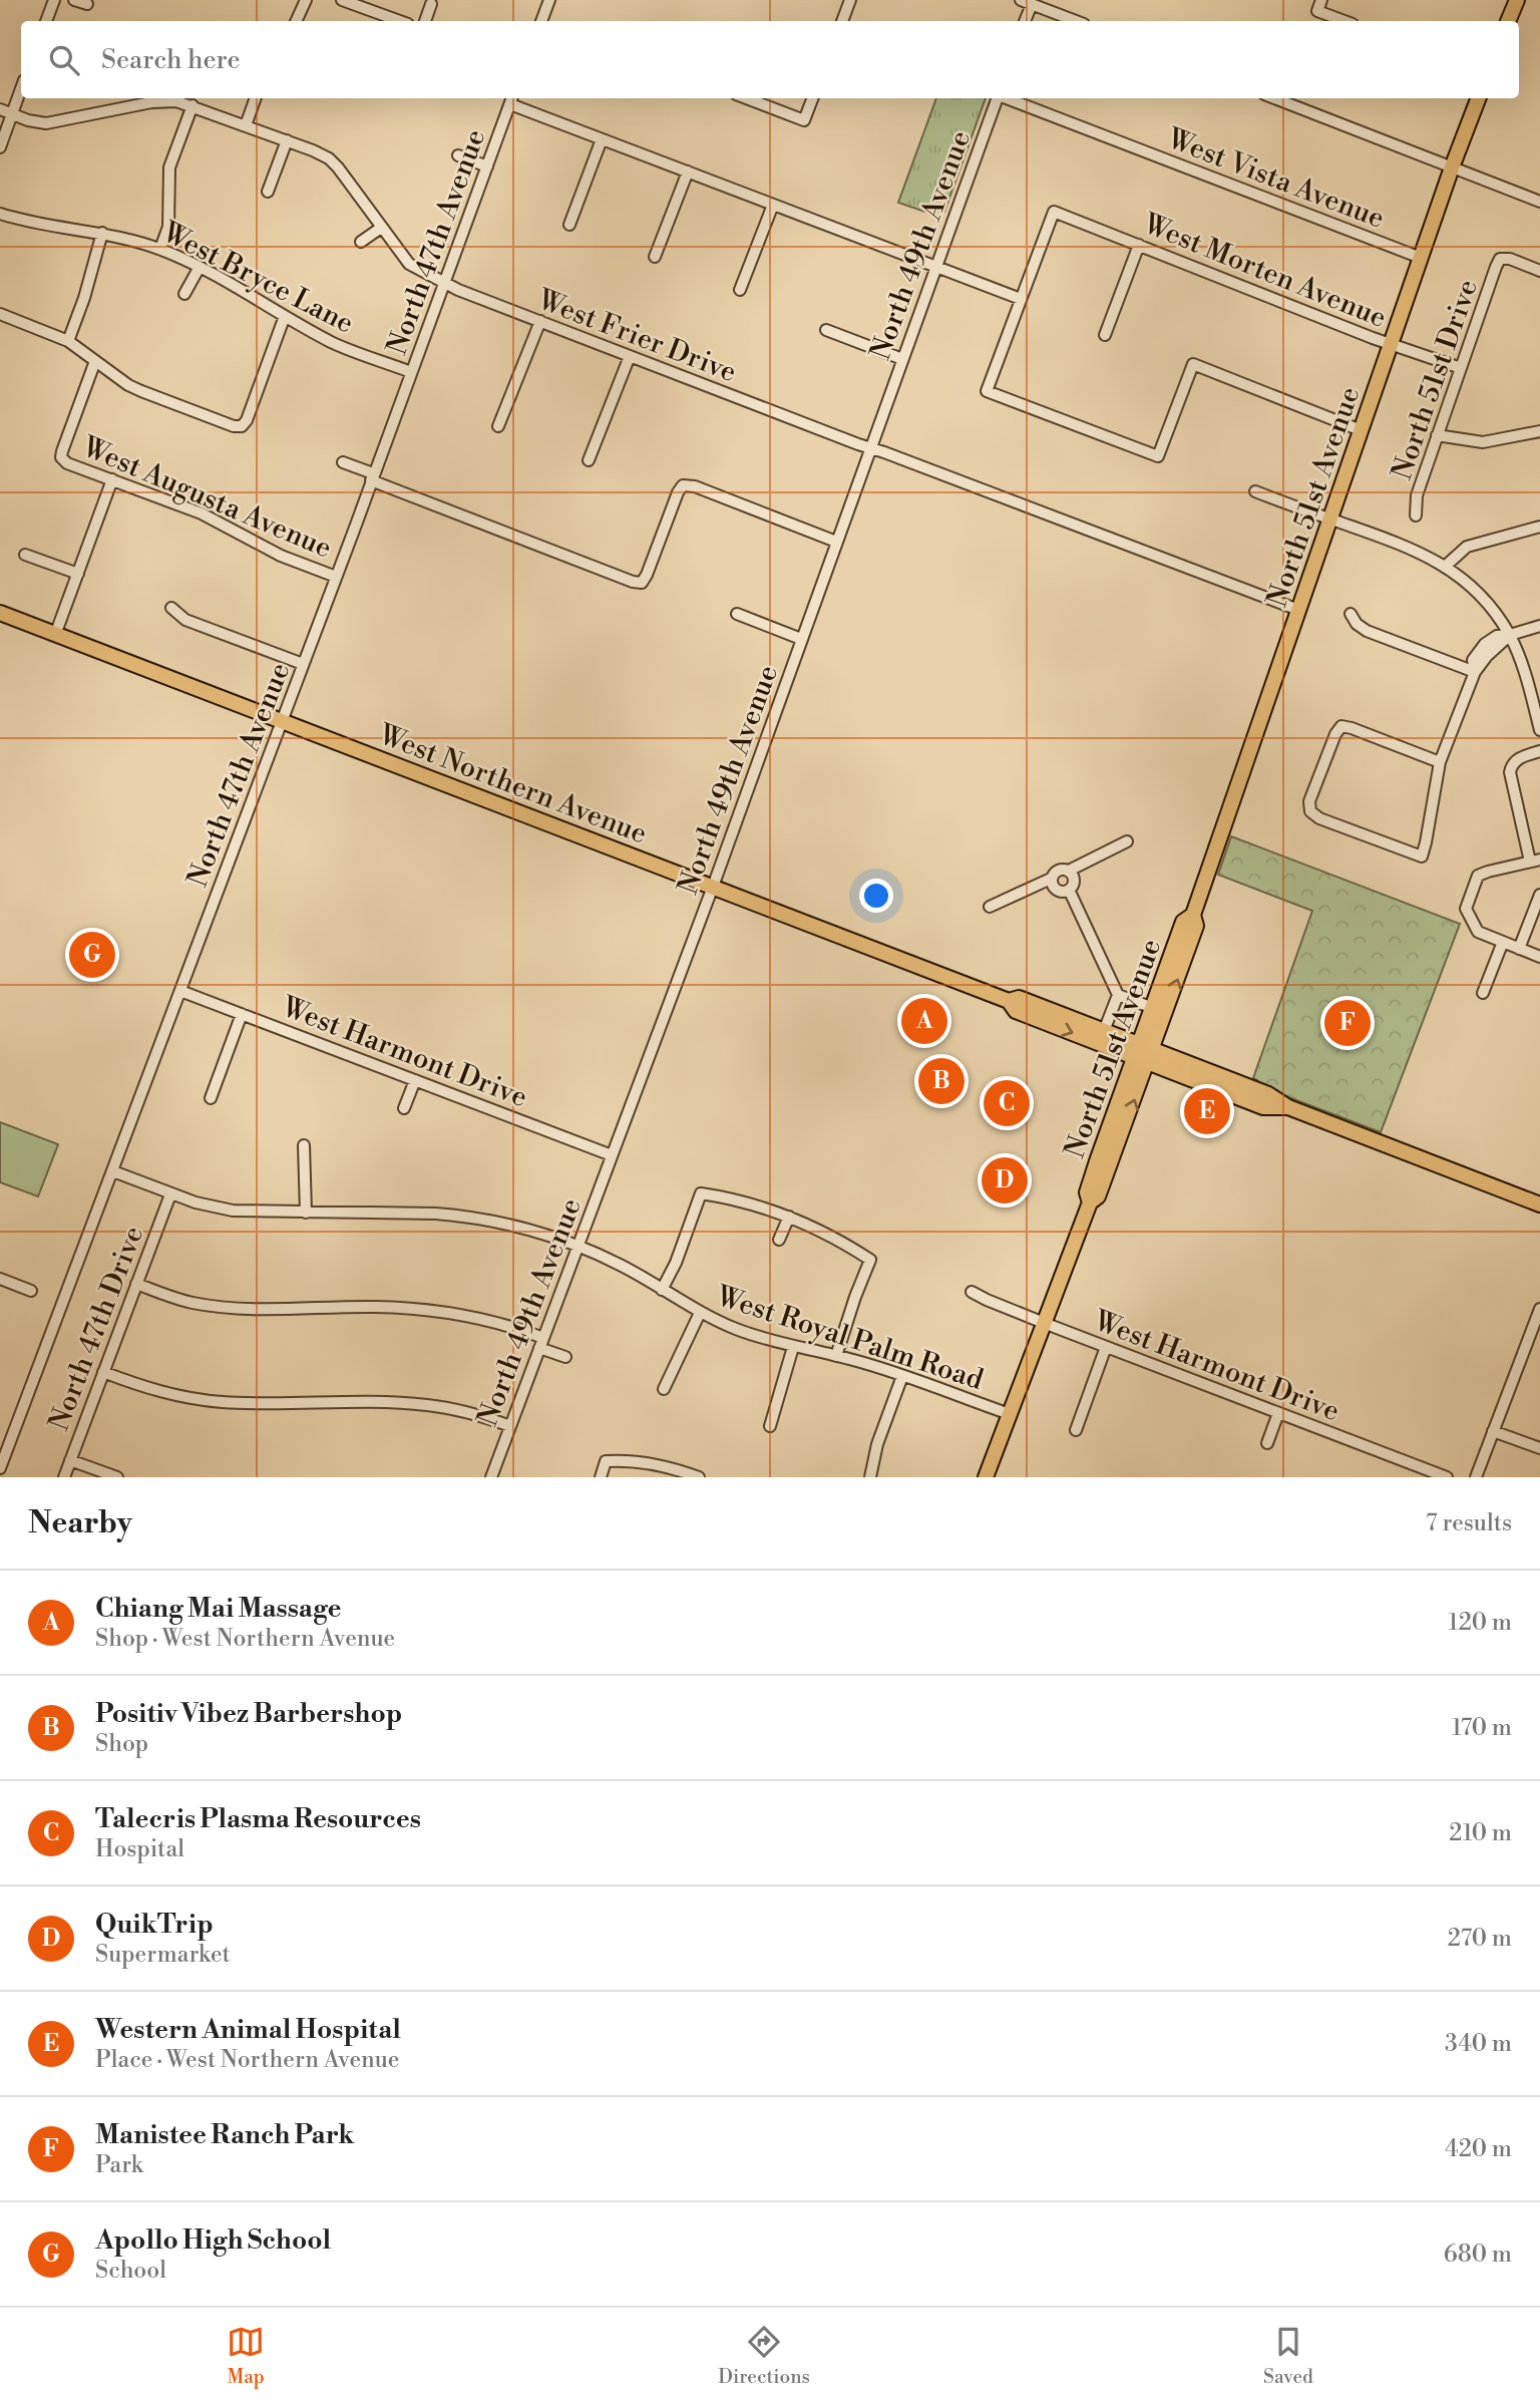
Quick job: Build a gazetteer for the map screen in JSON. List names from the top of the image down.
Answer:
{
  "streets": {
    "main road": ["North 51st Avenue", "West Northern Avenue"],
    "street": [
      "West Vista Avenue",
      "North 47th Avenue",
      "North 49th Avenue",
      "West Morten Avenue",
      "West Bryce Lane",
      "West Frier Drive",
      "North 51st Drive",
      "West Augusta Avenue",
      "West Harmont Drive",
      "North 47th Drive",
      "West Royal Palm Road"
    ]
  },
  "crossings": [
    ["West Vista Avenue", "North 51st Avenue"],
    ["North 47th Avenue", "West Bryce Lane"],
    ["North 47th Avenue", "West Frier Drive"],
    ["North 47th Avenue", "West Augusta Avenue"],
    ["North 47th Avenue", "West Northern Avenue"],
    ["North 47th Avenue", "West Harmont Drive"],
    ["North 47th Avenue", "West Royal Palm Road"],
    ["North 49th Avenue", "West Frier Drive"],
    ["North 49th Avenue", "West Northern Avenue"],
    ["North 49th Avenue", "West Harmont Drive"],
    ["North 49th Avenue", "West Royal Palm Road"],
    ["West Morten Avenue", "North 51st Drive"],
    ["West Morten Avenue", "North 51st Avenue"],
    ["West Frier Drive", "North 51st Avenue"],
    ["North 51st Avenue", "West Northern Avenue"],
    ["North 51st Avenue", "West Harmont Drive"],
    ["North 51st Avenue", "West Royal Palm Road"],
    ["North 47th Drive", "West Royal Palm Road"]
  ],
  "page": {
    "search": "Search here",
    "pins": [
      "G",
      "A",
      "F",
      "B",
      "C",
      "E",
      "D"
    ],
    "heading": ["Nearby", "7 results"],
    "list": [
      {
        "mark": "A",
        "name": "Chiang Mai Massage",
        "note": "Shop · West Northern Avenue",
        "value": "120 m"
      },
      {
        "mark": "B",
        "name": "Positiv Vibez Barbershop",
        "note": "Shop",
        "value": "170 m"
      },
      {
        "mark": "C",
        "name": "Talecris Plasma Resources",
        "note": "Hospital",
        "value": "210 m"
      },
      {
        "mark": "D",
        "name": "QuikTrip",
        "note": "Supermarket",
        "value": "270 m"
      },
      {
        "mark": "E",
        "name": "Western Animal Hospital",
        "note": "Place · West Northern Avenue",
        "value": "340 m"
      },
      {
        "mark": "F",
        "name": "Manistee Ranch Park",
        "note": "Park",
        "value": "420 m"
      },
      {
        "mark": "G",
        "name": "Apollo High School",
        "note": "School",
        "value": "680 m"
      }
    ],
    "nav": ["Map", "Directions", "Saved"]
  }
}
